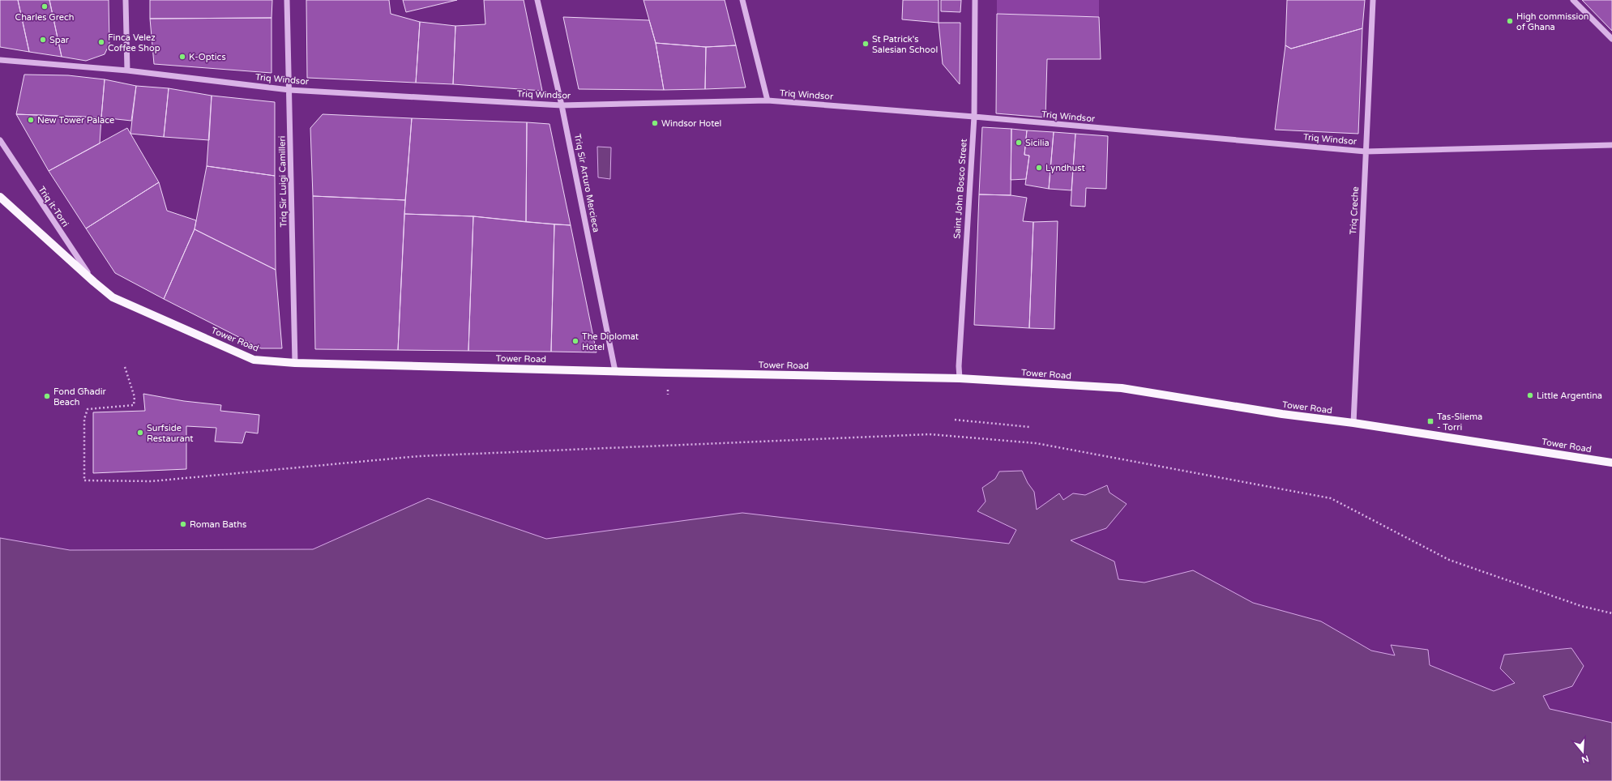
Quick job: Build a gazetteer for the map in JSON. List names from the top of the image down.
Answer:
{
  "streets": {
    "main road": ["Tower Road"],
    "street": [
      "Triq Windsor",
      "Triq Sir Luigi Camilleri",
      "Triq Sir Arturo Mercieca",
      "Saint John Bosco Street",
      "Triq it-Torri",
      "Triq Creche"
    ]
  },
  "crossings": [
    ["Triq Windsor", "Triq Sir Luigi Camilleri"],
    ["Triq Windsor", "Triq Sir Arturo Mercieca"],
    ["Triq Windsor", "Saint John Bosco Street"],
    ["Triq Windsor", "Triq Creche"],
    ["Triq Sir Luigi Camilleri", "Tower Road"],
    ["Triq Sir Arturo Mercieca", "Tower Road"],
    ["Saint John Bosco Street", "Tower Road"],
    ["Triq it-Torri", "Tower Road"],
    ["Triq Creche", "Tower Road"]
  ],
  "places": {
    "other": [
      "Charles Grech",
      "High commission of Ghana",
      "Spar",
      "Finca Velez Coffee Shop",
      "St Patrick's Salesian School",
      "K-Optics",
      "New Tower Palace",
      "Windsor Hotel",
      "Sicilia",
      "Lyndhust",
      "The Diplomat Hotel",
      "Little Argentina",
      "Fond Għadir Beach",
      "Surfside Restaurant",
      "Roman Baths"
    ],
    "transit": ["Tas-Sliema - Torri"]
  },
  "north": "bottom"
}
